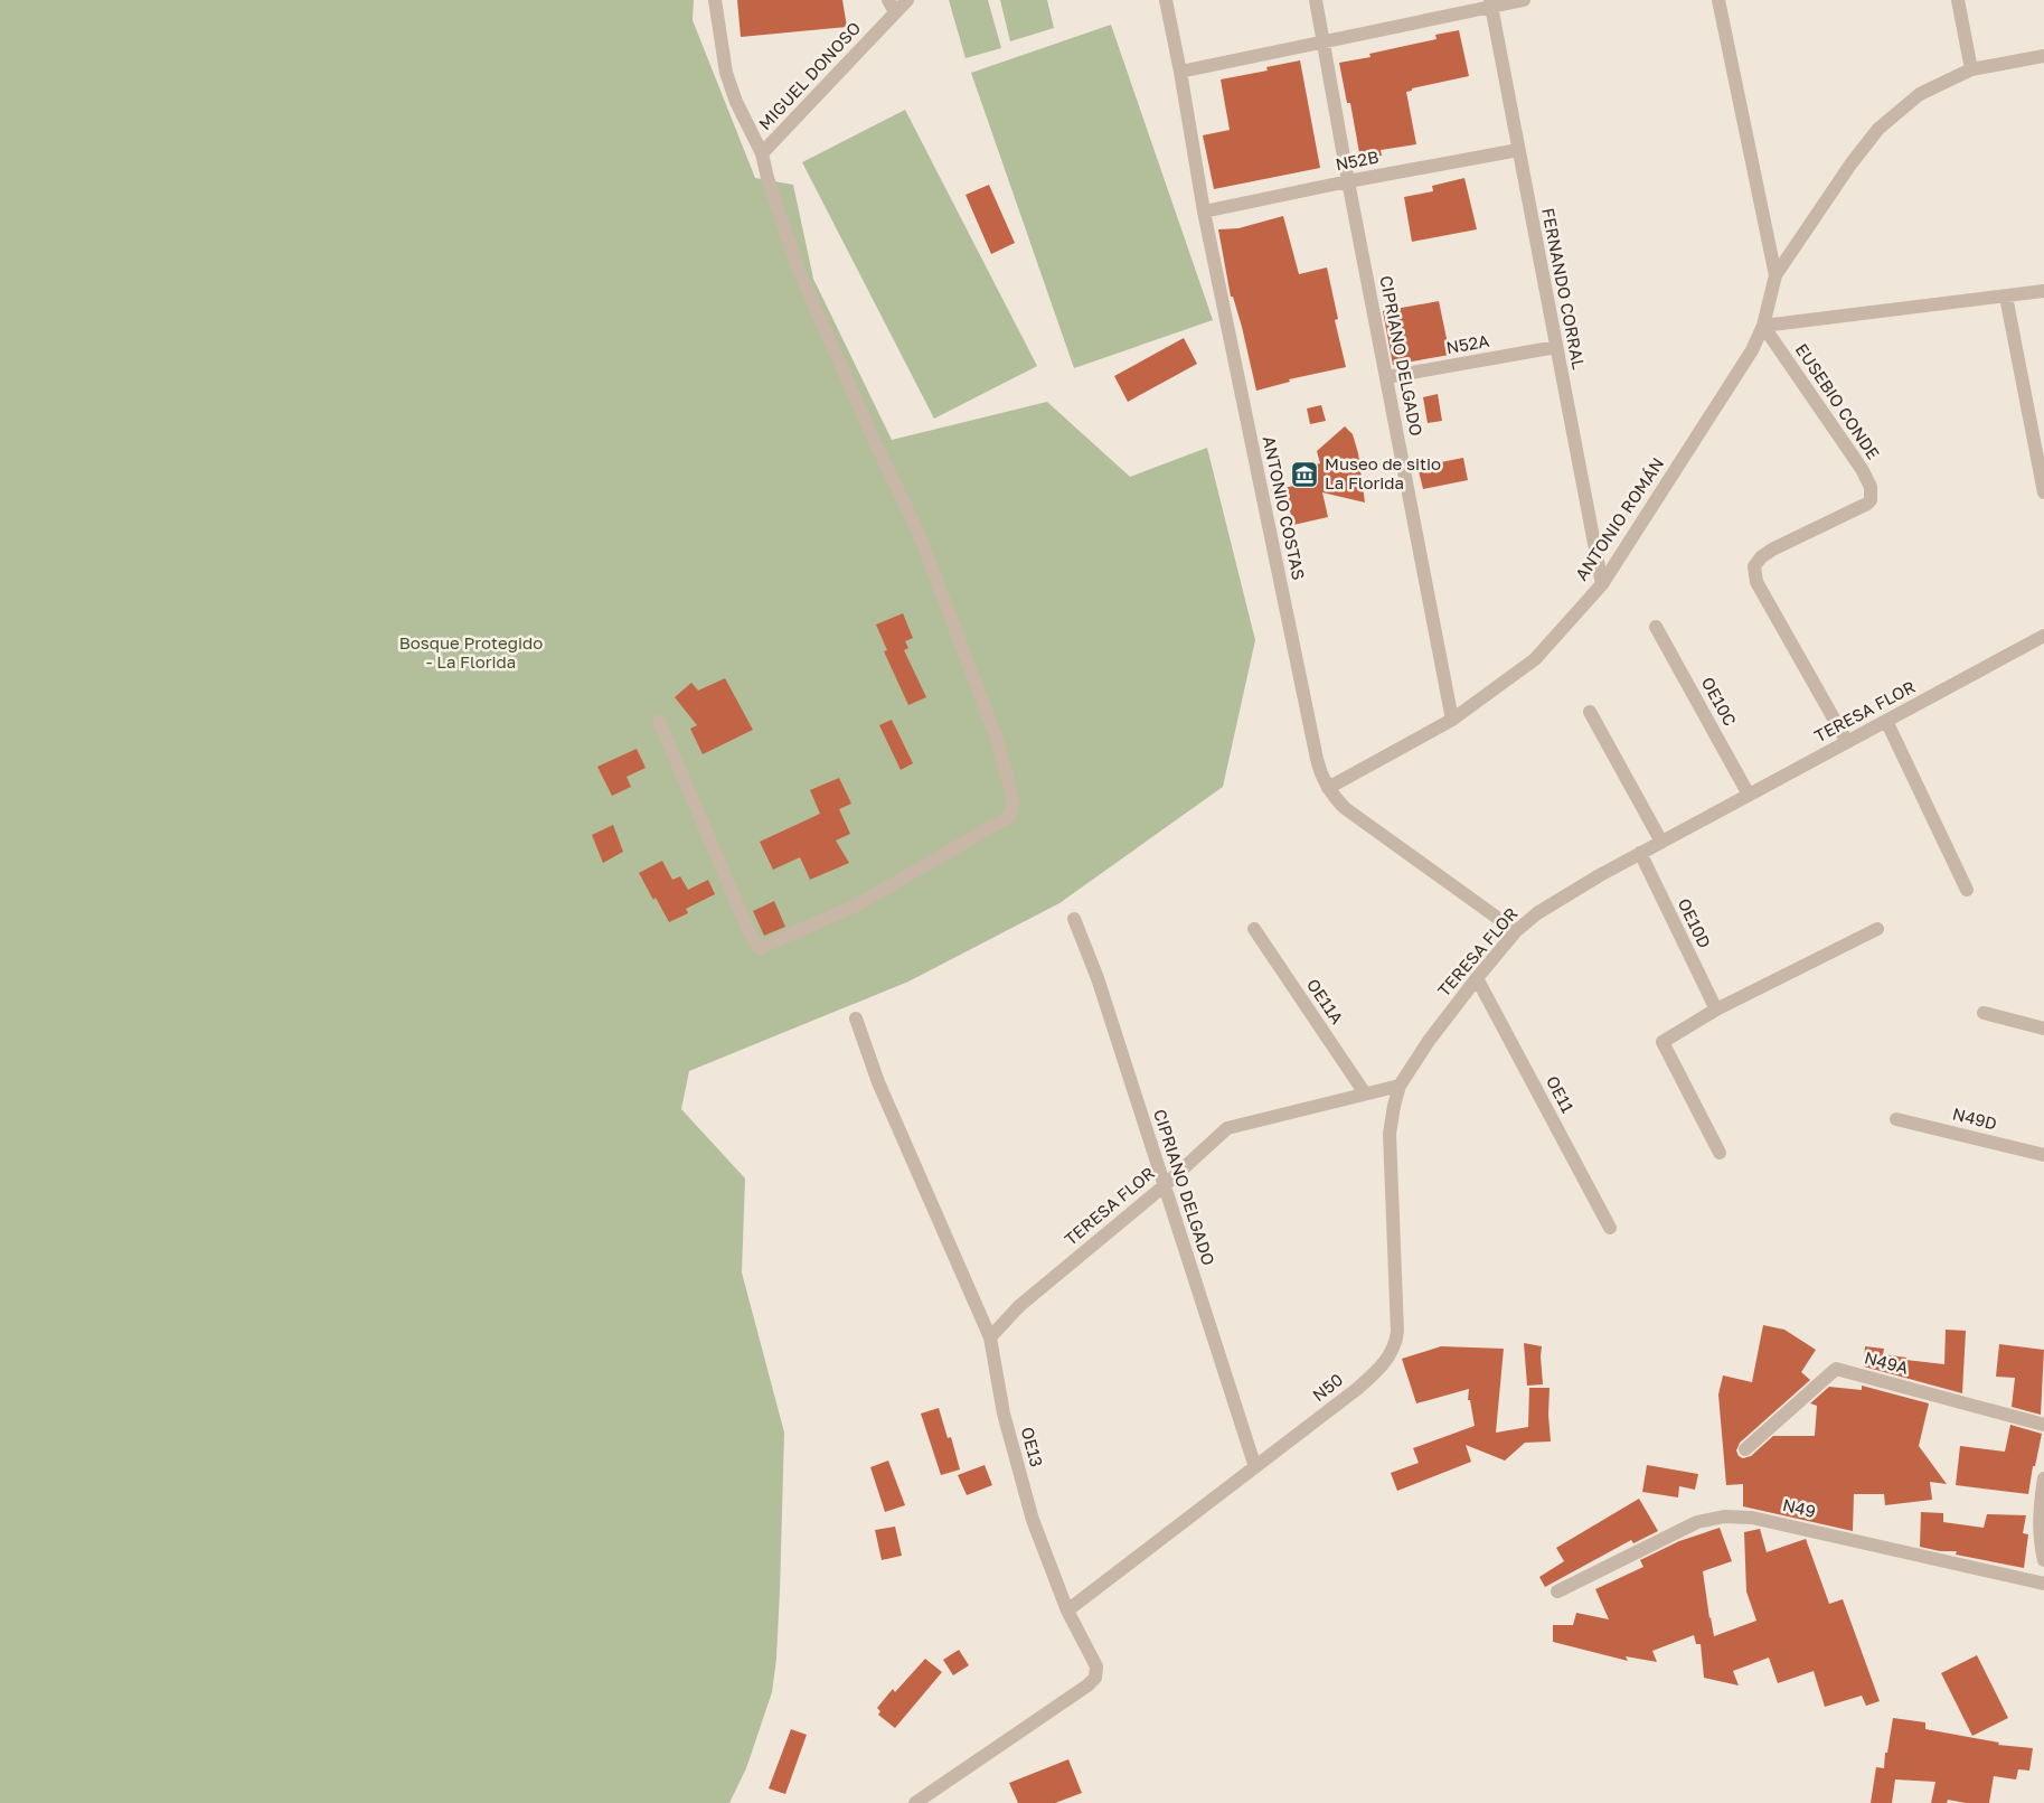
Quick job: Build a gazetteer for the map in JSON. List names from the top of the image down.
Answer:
{
  "streets": {
    "street": [
      "MIGUEL DONOSO",
      "N52B",
      "FERNANDO CORRAL",
      "N52A",
      "CIPRIANO DELGADO",
      "EUSEBIO CONDE",
      "ANTONIO COSTAS",
      "ANTONIO ROMÁN",
      "OE10C",
      "TERESA FLOR",
      "OE10D",
      "OE11A",
      "OE11",
      "N49D",
      "N49A",
      "N50",
      "OE13",
      "N49"
    ]
  },
  "crossings": [
    ["N52B", "FERNANDO CORRAL"],
    ["N52B", "CIPRIANO DELGADO"],
    ["N52B", "ANTONIO COSTAS"],
    ["FERNANDO CORRAL", "N52A"],
    ["FERNANDO CORRAL", "ANTONIO ROMÁN"],
    ["N52A", "CIPRIANO DELGADO"],
    ["CIPRIANO DELGADO", "ANTONIO ROMÁN"],
    ["CIPRIANO DELGADO", "TERESA FLOR"],
    ["CIPRIANO DELGADO", "N50"],
    ["EUSEBIO CONDE", "ANTONIO ROMÁN"],
    ["EUSEBIO CONDE", "TERESA FLOR"],
    ["ANTONIO COSTAS", "ANTONIO ROMÁN"],
    ["ANTONIO COSTAS", "TERESA FLOR"],
    ["OE10C", "TERESA FLOR"],
    ["TERESA FLOR", "OE10D"],
    ["TERESA FLOR", "OE11A"],
    ["TERESA FLOR", "OE11"],
    ["TERESA FLOR", "N50"],
    ["TERESA FLOR", "OE13"],
    ["N50", "OE13"]
  ],
  "parks": ["Bosque Protegido - La Florida"],
  "places": {
    "museum": ["Museo de sitio La Florida"]
  }
}
